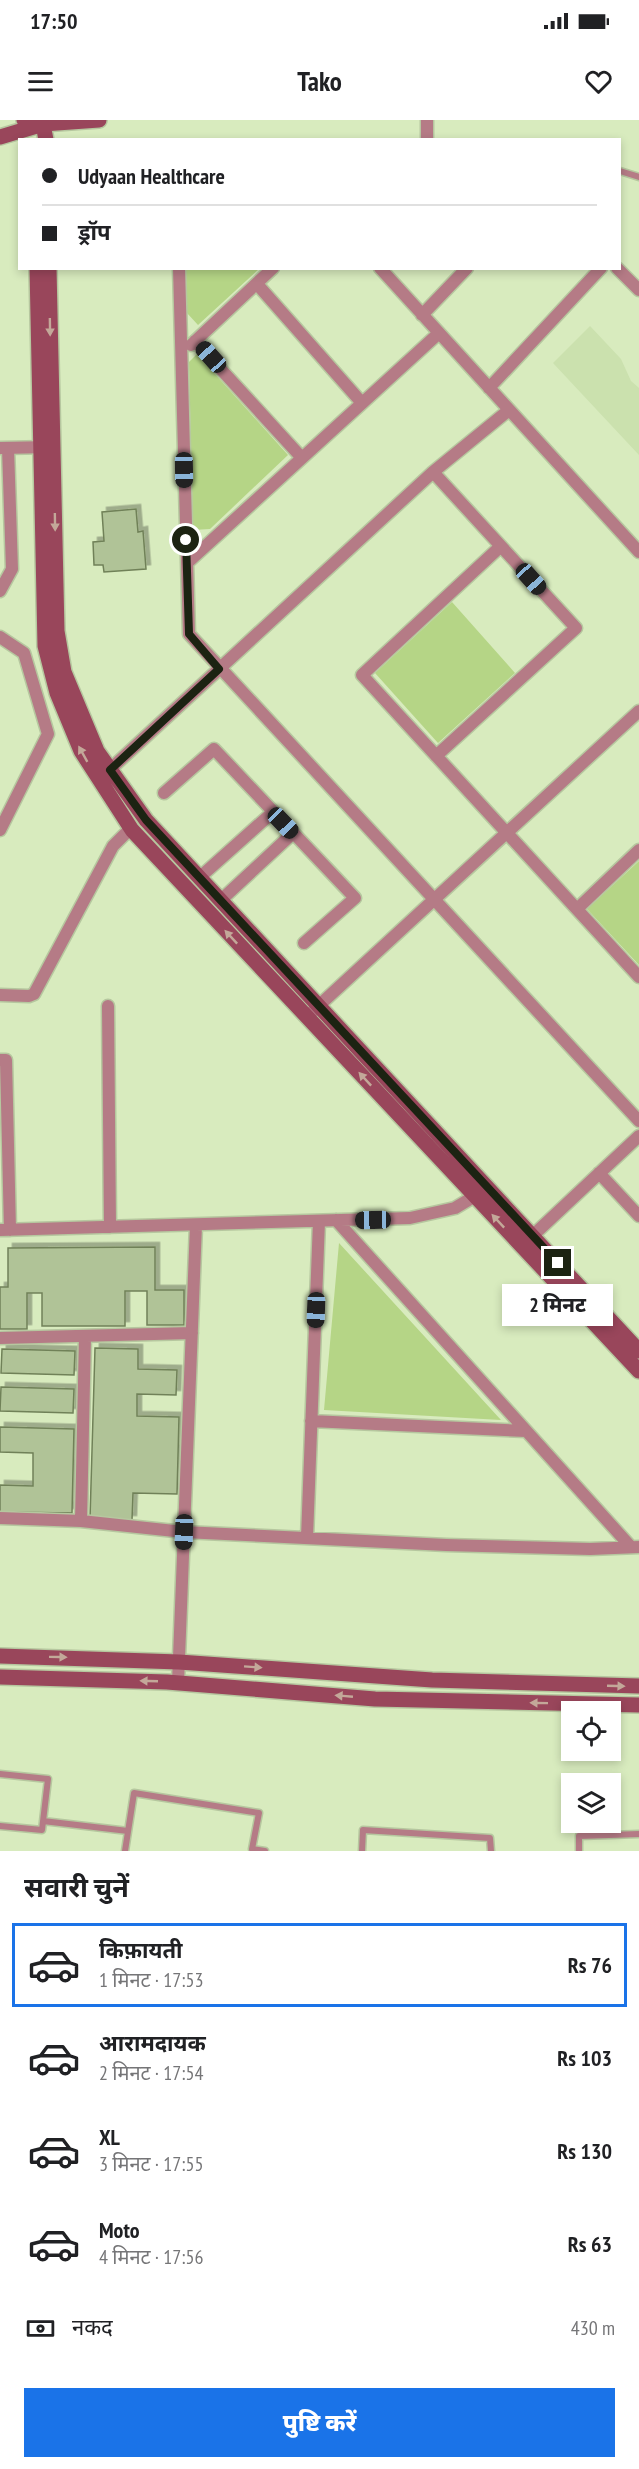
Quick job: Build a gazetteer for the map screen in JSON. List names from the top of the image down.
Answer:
{
  "page": {
    "status": "17:50",
    "header": "Tako",
    "banner": ["Udyaan Healthcare", "ड्रॉप"],
    "bubble": "2 मिनट",
    "heading": "सवारी चुनें",
    "list": [
      {
        "name": "किफ़ायती",
        "note": "1 मिनट · 17:53",
        "value": "Rs 76"
      },
      {
        "name": "आरामदायक",
        "note": "2 मिनट · 17:54",
        "value": "Rs 103"
      },
      {
        "name": "XL",
        "note": "3 मिनट · 17:55",
        "value": "Rs 130"
      },
      {
        "name": "Moto",
        "note": "4 मिनट · 17:56",
        "value": "Rs 63"
      }
    ],
    "pay": ["नकद", "430 m"],
    "buttons": "पुष्टि करें"
  }
}
